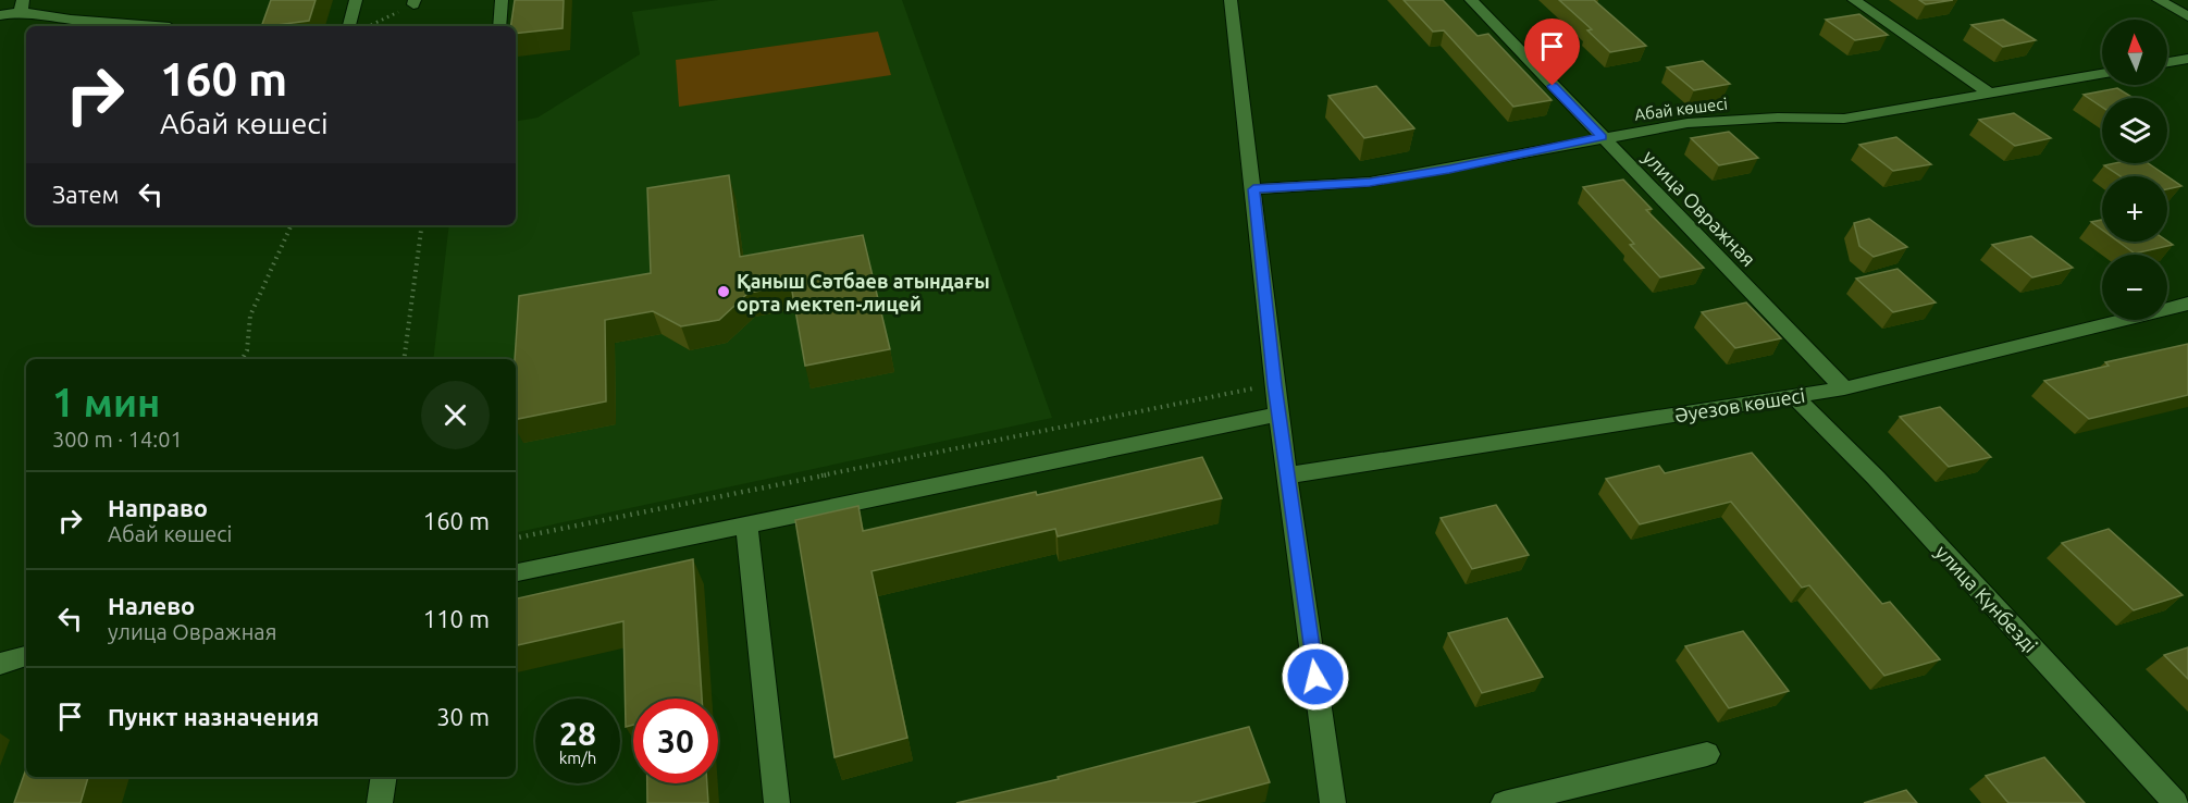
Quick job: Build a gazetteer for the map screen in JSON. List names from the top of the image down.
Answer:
{
  "streets": {
    "street": [
      "Абай көшесі",
      "улица Овражная",
      "Әуезов көшесі",
      "улица Күнбезді"
    ]
  },
  "crossings": [
    ["Абай көшесі", "улица Овражная"],
    ["улица Овражная", "Әуезов көшесі"],
    ["Әуезов көшесі", "улица Күнбезді"]
  ],
  "places": ["Қаныш Сәтбаев атындағы орта мектеп-лицей"],
  "north": "top",
  "page": {
    "map_buttons": ["+", "−"],
    "turn": ["160 m", "Абай көшесі"],
    "then": "Затем",
    "heading": ["1 мин", "300 m · 14:01"],
    "list": [
      {
        "name": "Направо",
        "note": "Абай көшесі",
        "value": "160 m"
      },
      {
        "name": "Налево",
        "note": "улица Овражная",
        "value": "110 m"
      },
      {
        "name": "Пункт назначения",
        "value": "30 m"
      }
    ],
    "speed": "28 km/h",
    "limit": "30"
  }
}
